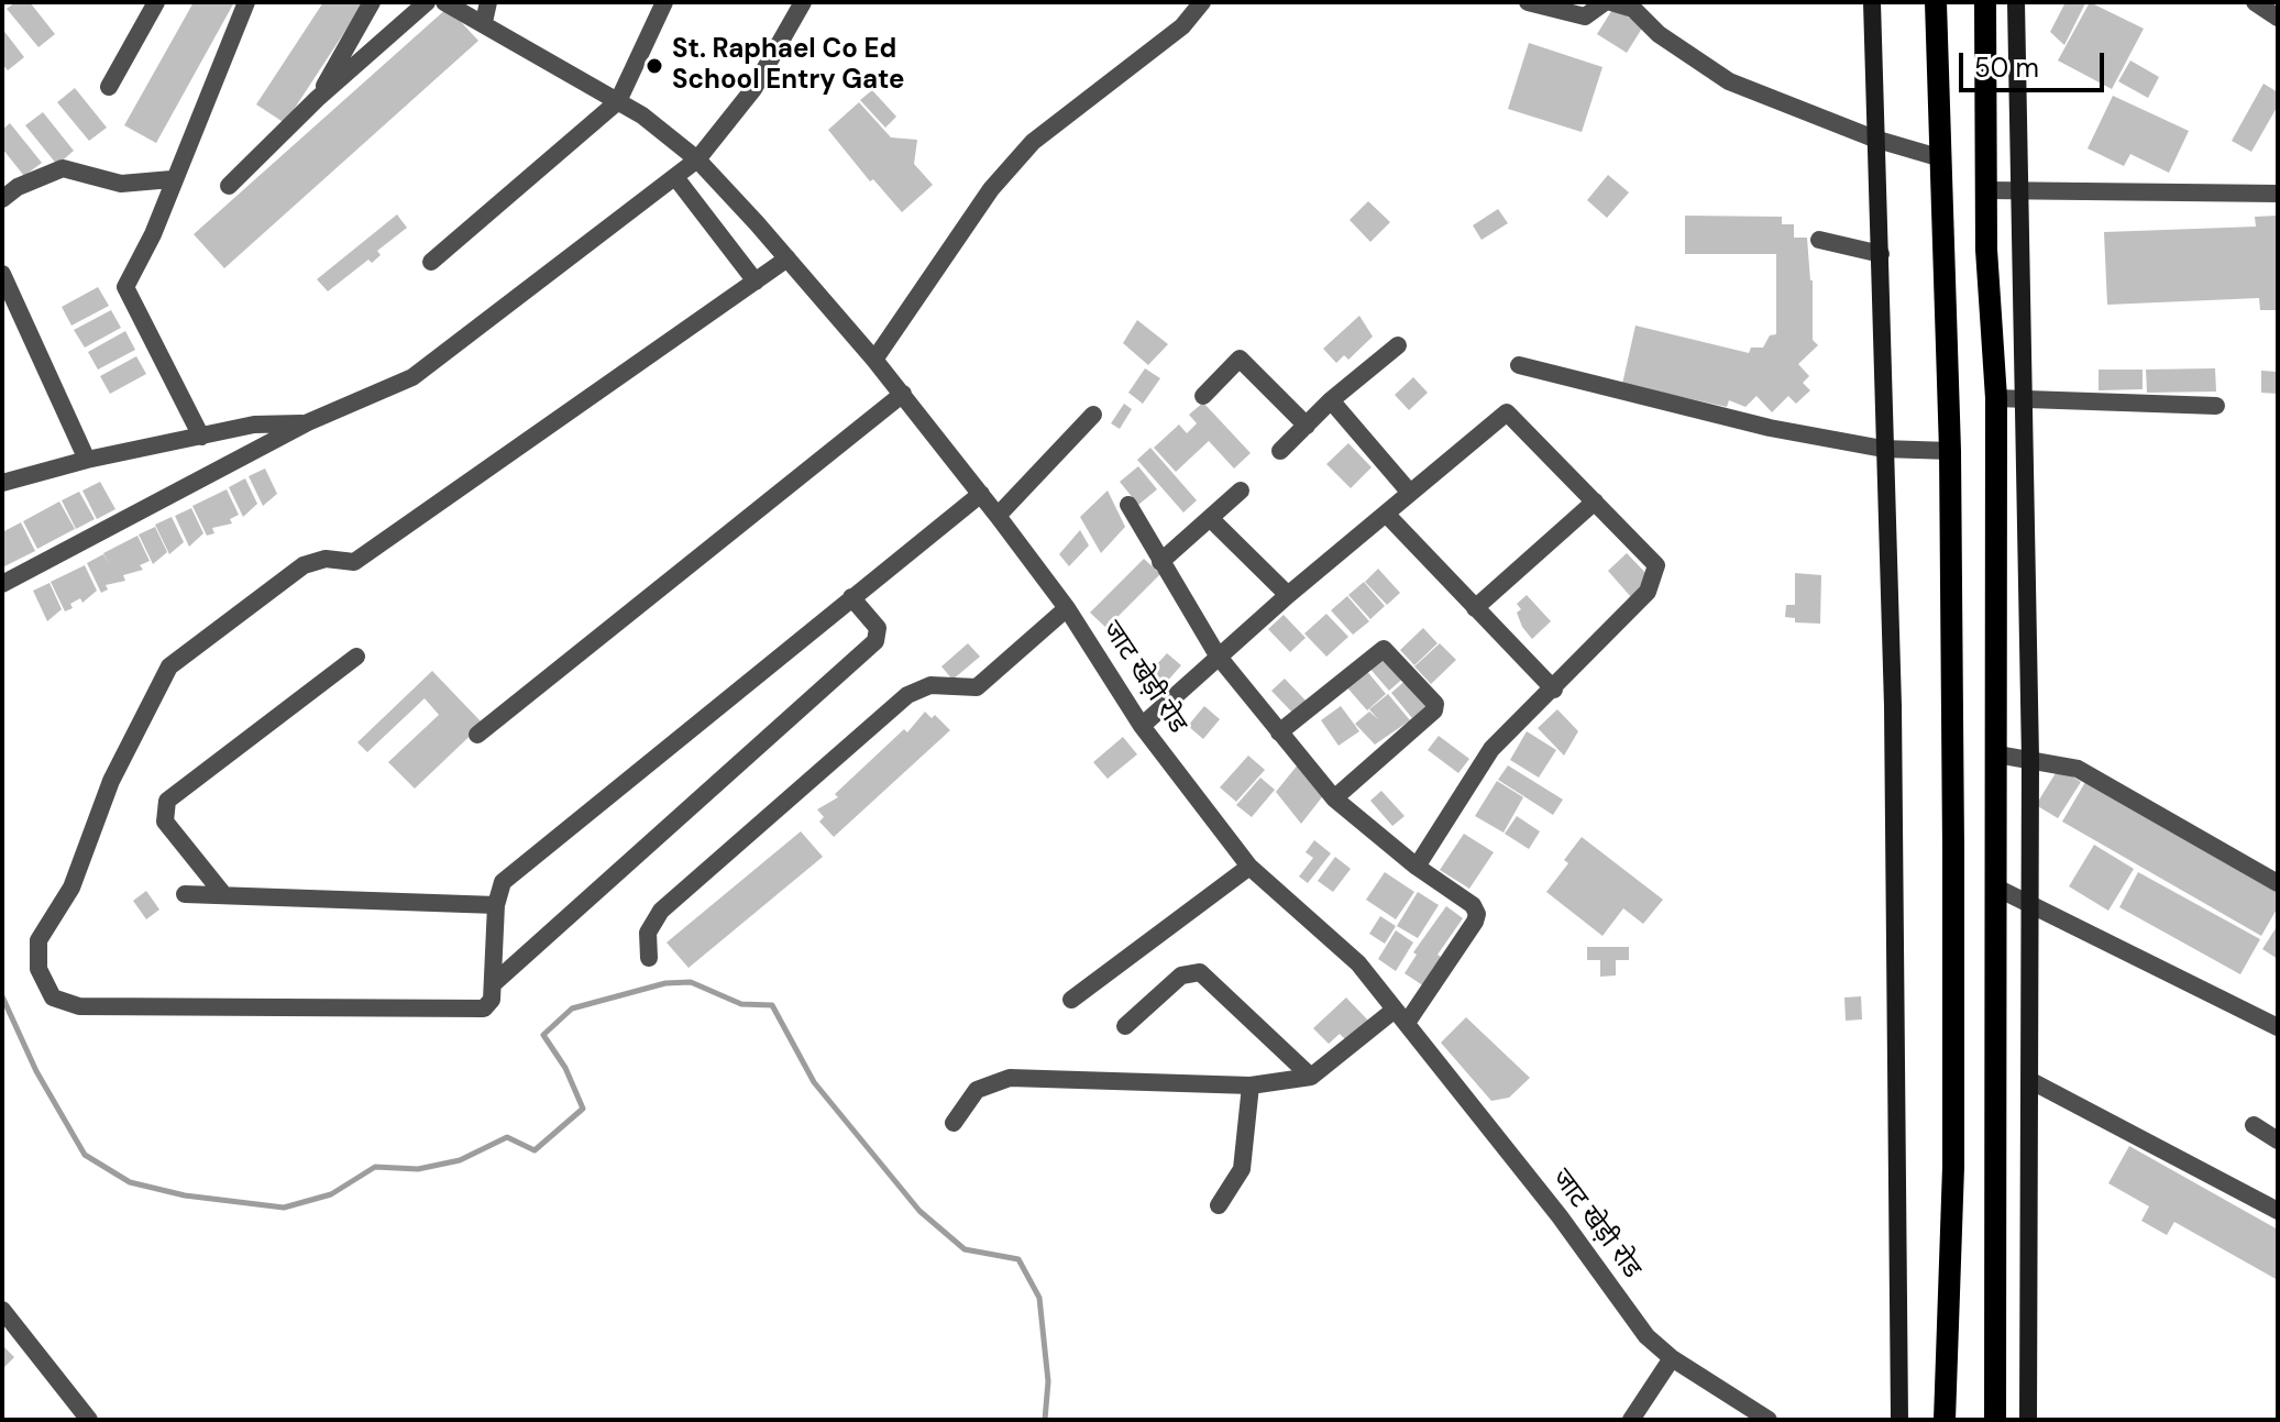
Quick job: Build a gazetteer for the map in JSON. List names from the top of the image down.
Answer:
{
  "streets": {
    "street": ["जाट खेड़ी रोड"]
  },
  "places": ["St. Raphael Co Ed School Entry Gate"],
  "scale_bar": "50 m"
}
